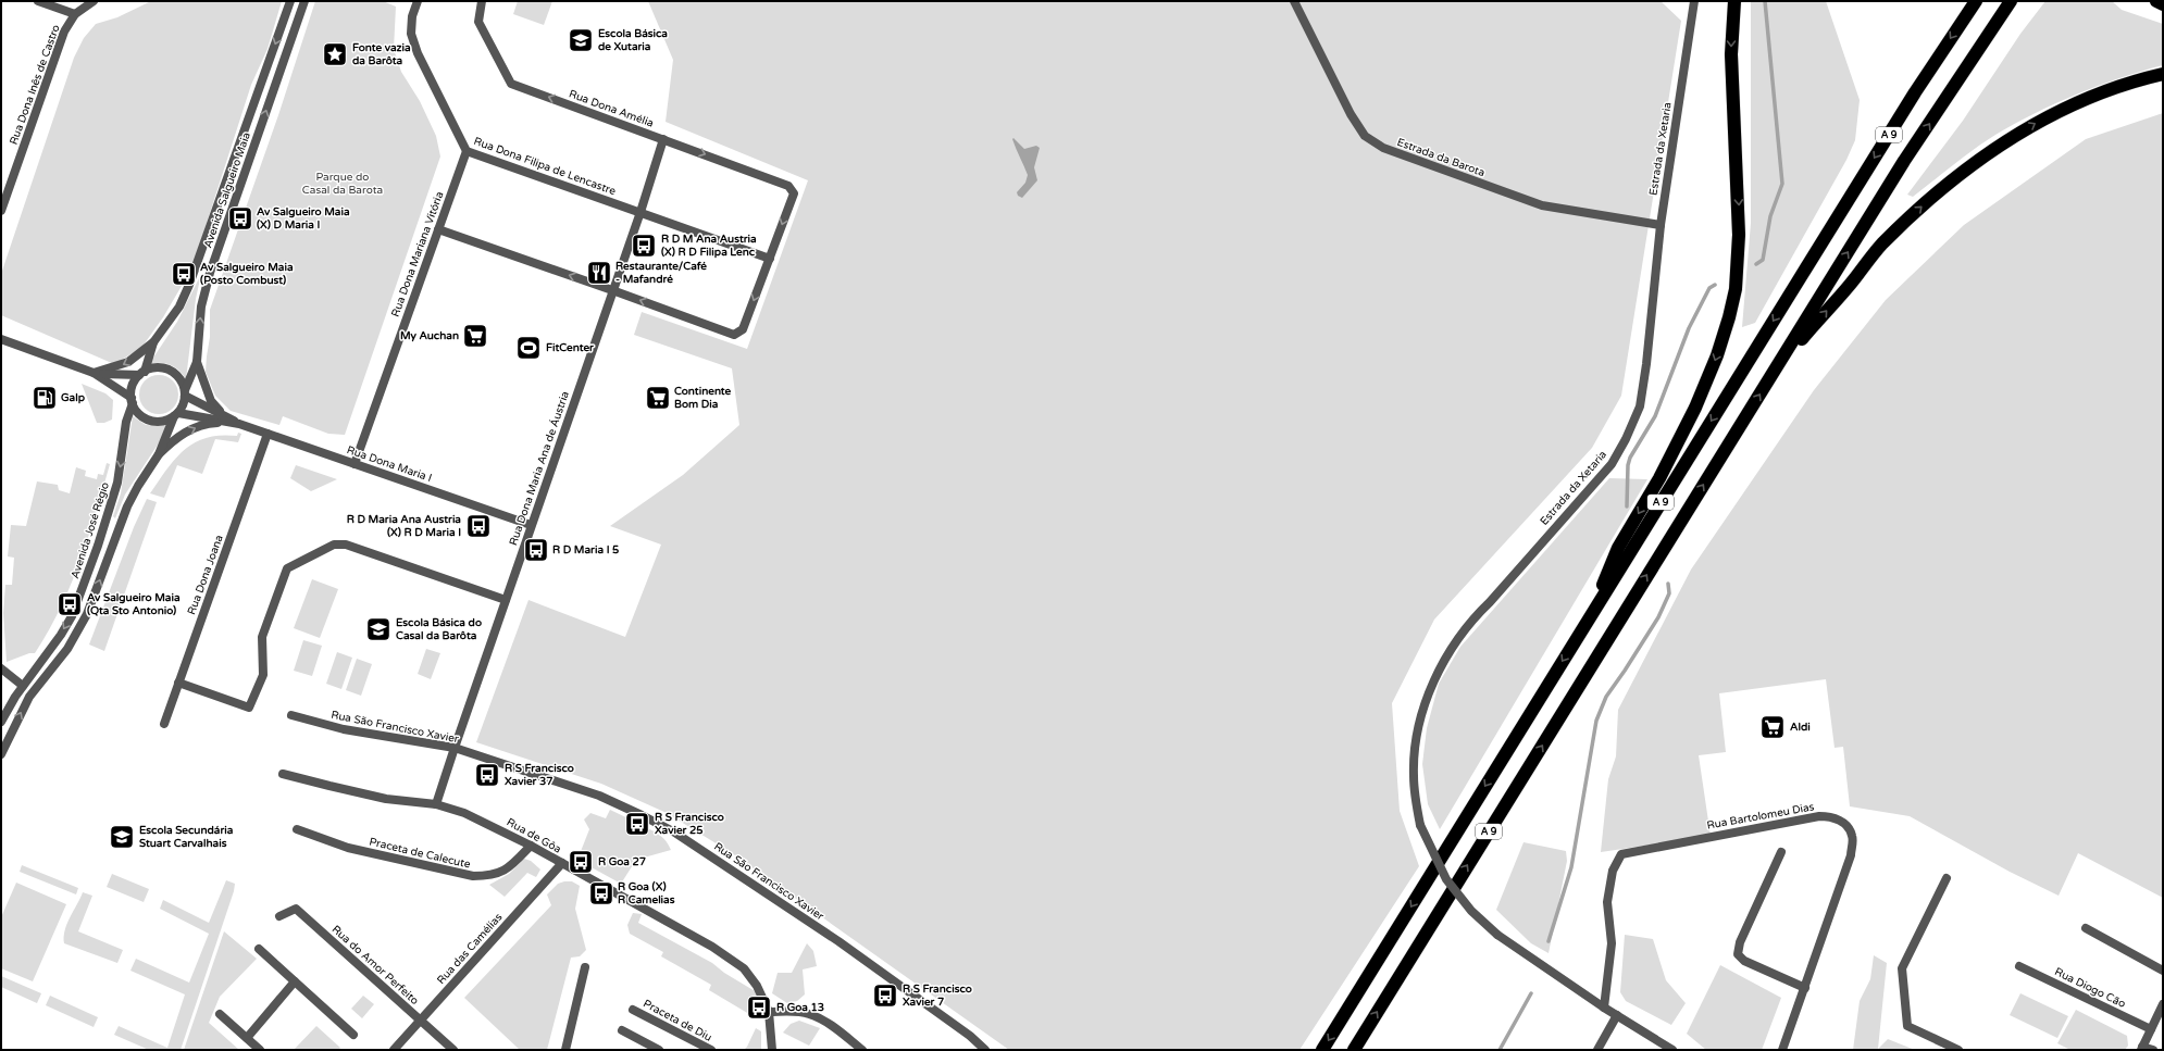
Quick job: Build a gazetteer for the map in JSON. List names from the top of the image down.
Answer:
{
  "streets": {
    "highway": ["A 9"],
    "street": [
      "Rua Dona Inês de Castro",
      "Rua Dona Amélia",
      "Estrada da Xetaria",
      "Estrada da Barota",
      "Rua Dona Filipa de Lencastre",
      "Avenida Salgueiro Maia",
      "Rua Dona Mariana Vitória",
      "Rua Dona Maria I",
      "Rua Dona Maria Ana de Áustria",
      "Avenida José Régio",
      "Rua Dona Joana",
      "Rua São Francisco Xavier",
      "Rua Bartolomeu Dias",
      "Rua de Gôa",
      "Praceta de Calecute",
      "Rua das Camélias",
      "Rua do Amor Perfeito",
      "Rua Diogo Cão",
      "Praceta de Diu"
    ]
  },
  "crossings": [
    ["Rua Dona Amélia", "Rua Dona Filipa de Lencastre"],
    ["Rua Dona Amélia", "Rua Dona Maria Ana de Áustria"],
    ["Estrada da Xetaria", "Estrada da Barota"],
    ["Estrada da Xetaria", "Rua Bartolomeu Dias"],
    ["Rua Dona Filipa de Lencastre", "Rua Dona Mariana Vitória"],
    ["Rua Dona Filipa de Lencastre", "Rua Dona Maria Ana de Áustria"],
    ["Avenida Salgueiro Maia", "Rua Dona Maria I"],
    ["Avenida Salgueiro Maia", "Avenida José Régio"],
    ["Rua Dona Mariana Vitória", "Rua Dona Maria I"],
    ["Rua Dona Maria I", "Rua Dona Maria Ana de Áustria"],
    ["Rua Dona Maria I", "Avenida José Régio"],
    ["Rua Dona Maria I", "Rua Dona Joana"],
    ["Rua Dona Maria Ana de Áustria", "Rua São Francisco Xavier"],
    ["Rua Dona Maria Ana de Áustria", "Rua de Gôa"],
    ["Rua de Gôa", "Praceta de Calecute"],
    ["Rua de Gôa", "Rua das Camélias"],
    ["Rua das Camélias", "Rua do Amor Perfeito"]
  ],
  "parks": ["Parque do Casal da Barota"],
  "places": {
    "school or university": ["Escola Básica de Xutaria", "Escola Básica do Casal da Barôta", "Escola Secundária Stuart Carvalhais"],
    "place": ["Fonte vazia da Barôta"],
    "bus stop": [
      "Av Salgueiro Maia (X) D Maria I",
      "R D M Ana Austria (X) R D Filipa Lenc",
      "Av Salgueiro Maia (Posto Combust)",
      "R D Maria Ana Austria (X) R D Maria I",
      "R D Maria I 5",
      "Av Salgueiro Maia (Qta Sto Antonio)",
      "R S Francisco Xavier 37",
      "R S Francisco Xavier 25",
      "R Goa 27",
      "R Goa (X) R Camelias",
      "R S Francisco Xavier 7",
      "R Goa 13"
    ],
    "restaurant": ["Restaurante/Café - Mafandré"],
    "supermarket": ["My Auchan", "Continente Bom Dia", "Aldi"],
    "sports": ["FitCenter"],
    "fuel station": ["Galp"]
  }
}
